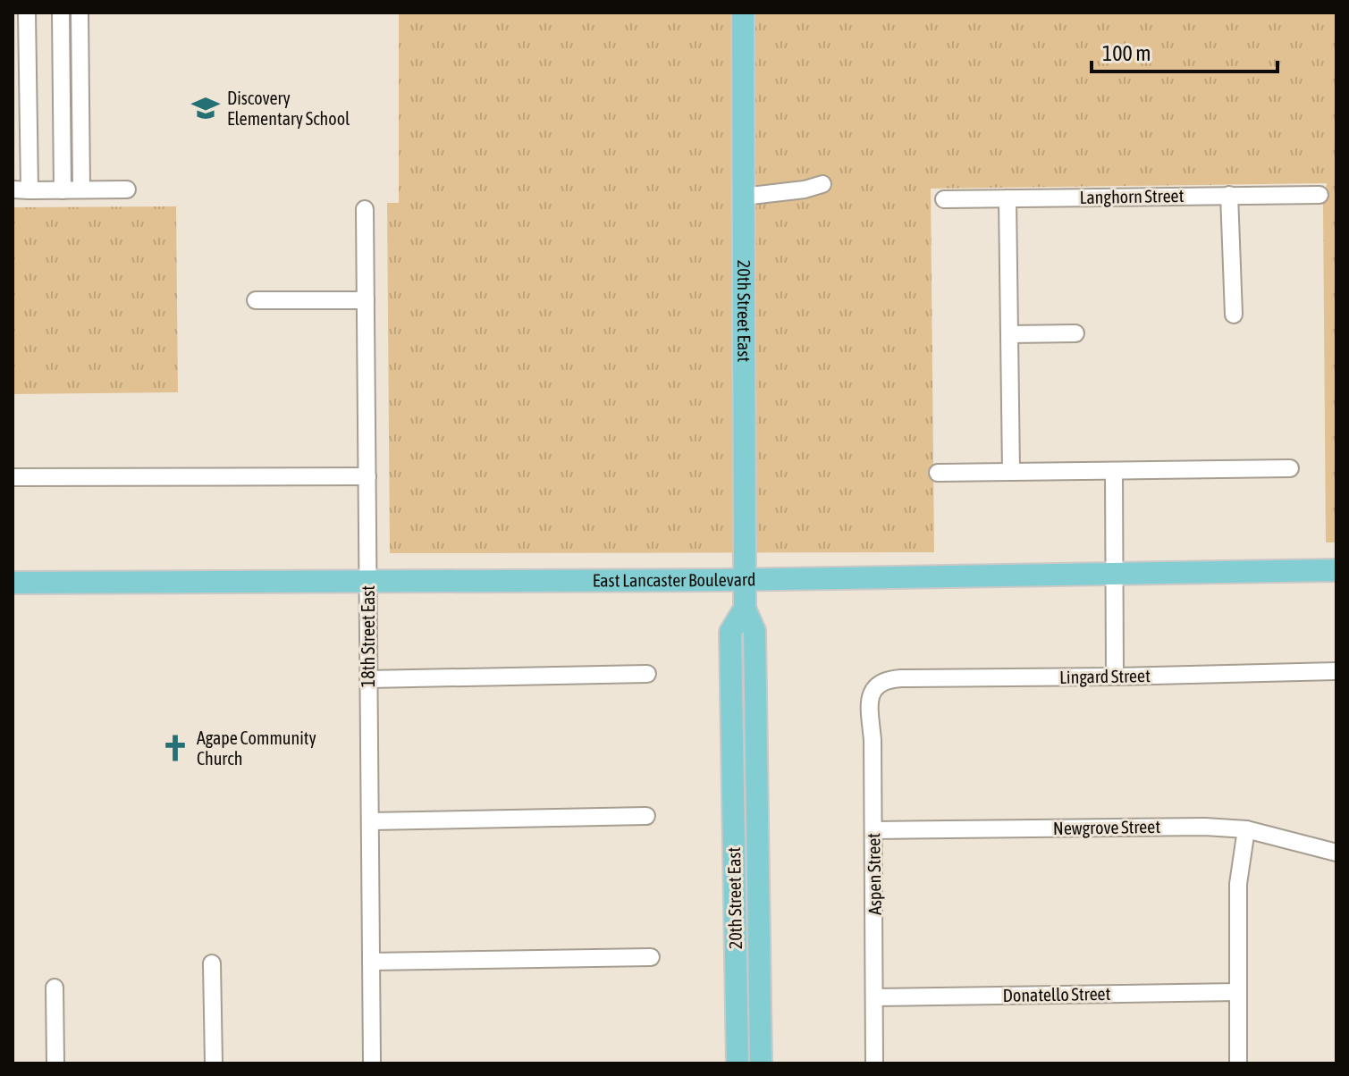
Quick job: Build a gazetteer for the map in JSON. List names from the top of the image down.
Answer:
{
  "streets": {
    "main road": ["20th Street East", "East Lancaster Boulevard"],
    "street": [
      "Langhorn Street",
      "18th Street East",
      "Lingard Street",
      "Newgrove Street",
      "Aspen Street",
      "Donatello Street"
    ]
  },
  "crossings": [
    ["20th Street East", "East Lancaster Boulevard"],
    ["East Lancaster Boulevard", "18th Street East"],
    ["Lingard Street", "Aspen Street"],
    ["Newgrove Street", "Aspen Street"],
    ["Aspen Street", "Donatello Street"]
  ],
  "places": {
    "school or university": ["Discovery Elementary School"],
    "church": ["Agape Community Church"]
  },
  "scale_bar": "100 m"
}
